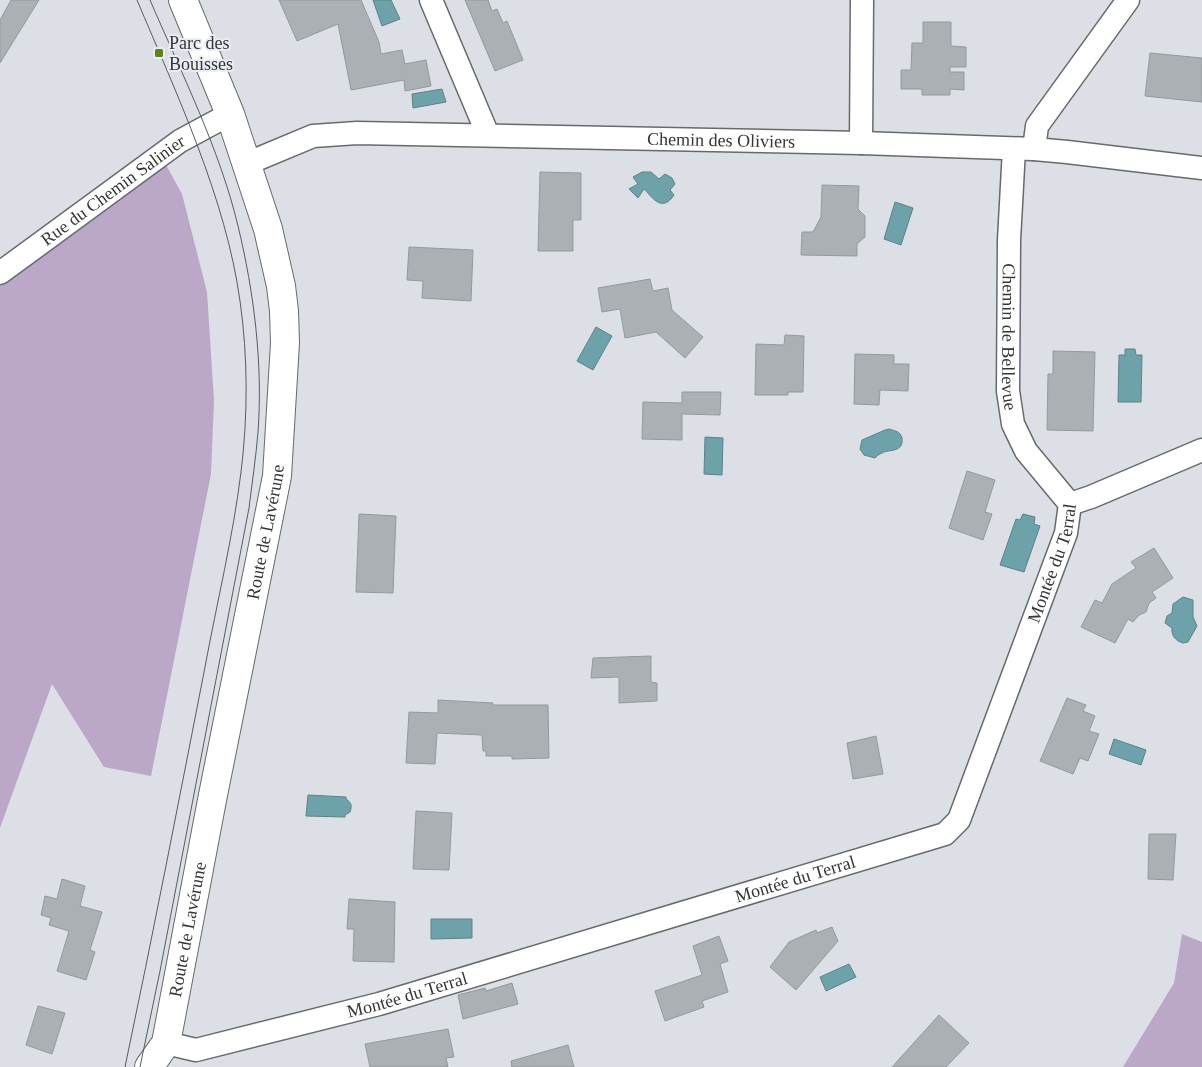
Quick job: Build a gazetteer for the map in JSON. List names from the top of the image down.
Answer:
{
  "streets": {
    "main road": ["Route de Lavérune"],
    "street": [
      "Chemin des Oliviers",
      "Rue du Chemin Salinier",
      "Chemin de Bellevue",
      "Montée du Terral"
    ]
  },
  "crossings": [
    ["Chemin des Oliviers", "Chemin de Bellevue"],
    ["Chemin des Oliviers", "Route de Lavérune"],
    ["Rue du Chemin Salinier", "Route de Lavérune"],
    ["Chemin de Bellevue", "Montée du Terral"],
    ["Route de Lavérune", "Montée du Terral"]
  ],
  "places": {
    "transit": ["Parc des Bouisses"]
  }
}
